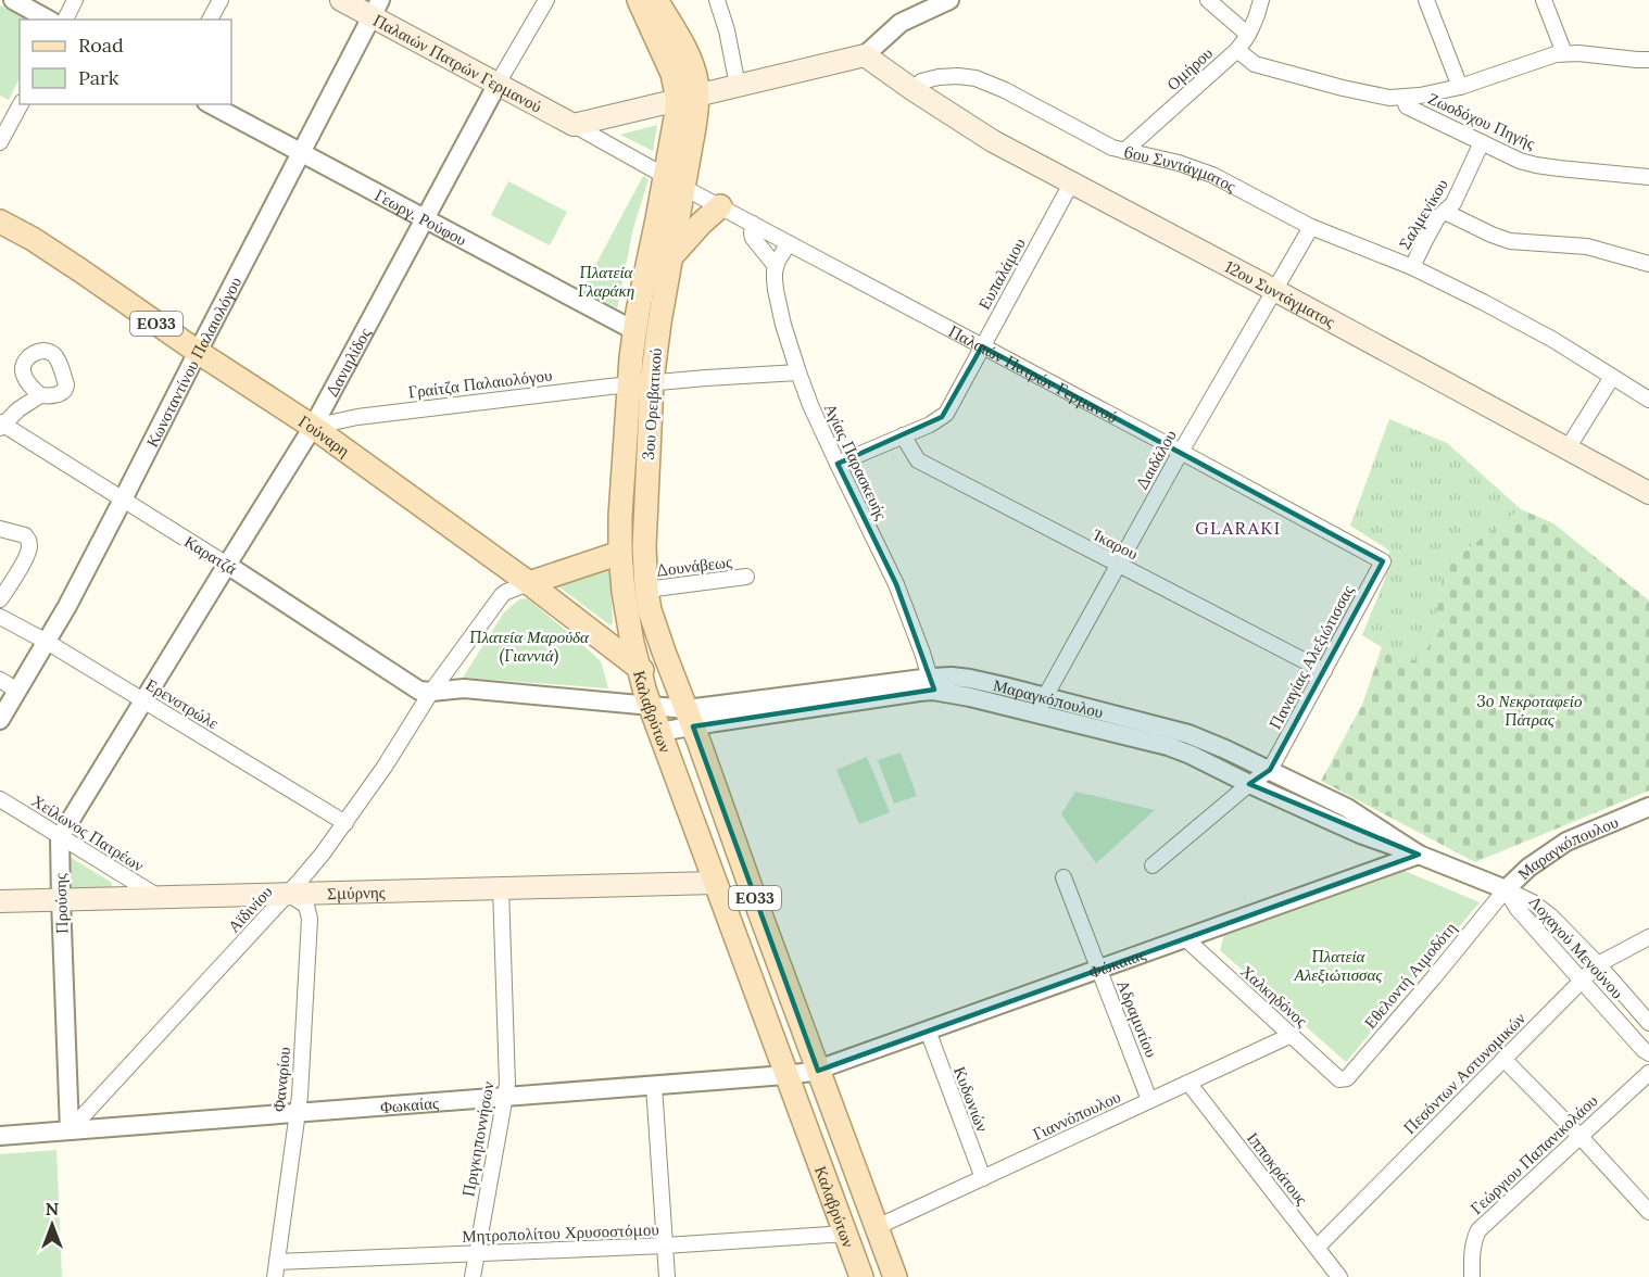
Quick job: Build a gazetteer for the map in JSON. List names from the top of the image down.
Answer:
{
  "streets": {
    "main road": [
      "Παλαιών Πατρών Γερμανού",
      "12ου Συντάγματος",
      "ΕΟ33",
      "3ου Ορειβατικού",
      "Γούναρη",
      "Καλαβρύτων",
      "Σμύρνης"
    ],
    "street": [
      "Ομήρου",
      "Ζωοδόχου Πηγής",
      "6ου Συντάγματος",
      "Σαλμενίκου",
      "Γεωργ. Ρούφου",
      "Ευπαλάμου",
      "Κωνσταντίνου Παλαιολόγου",
      "Δανιηλίδος",
      "Γραίτζα Παλαιολόγου",
      "Δαιδάλου",
      "Αγίας Παρασκευής",
      "Ίκαρου",
      "Καρατζά",
      "Δουνάβεως",
      "Παναγίας Αλεξιώτισσας",
      "Μαραγκόπουλου",
      "Ερενστρώλε",
      "Χείλωνος Πατρέων",
      "Προύσης",
      "Αϊδινίου",
      "Λοχαγού Μενούνου",
      "Φώκαιας",
      "Εθελοντή Αιμοδότη",
      "Χαλκηδόνος",
      "Αδραμυτίου",
      "Πεσόντων Αστυνομικών",
      "Φαναρίου",
      "Κυδωνιών",
      "Φωκαίας",
      "Γιαννόπουλου",
      "Πριγκηποννήσων",
      "Γεώργιου Παπανικολάου",
      "Ιπποκράτους",
      "Μητροπολίτου Χρυσοστόμου"
    ]
  },
  "crossings": [
    ["Παλαιών Πατρών Γερμανού", "Ευπαλάμου"],
    ["Παλαιών Πατρών Γερμανού", "Κωνσταντίνου Παλαιολόγου"],
    ["Παλαιών Πατρών Γερμανού", "Δανιηλίδος"],
    ["Παλαιών Πατρών Γερμανού", "3ου Ορειβατικού"],
    ["Παλαιών Πατρών Γερμανού", "Δαιδάλου"],
    ["Παλαιών Πατρών Γερμανού", "Παναγίας Αλεξιώτισσας"],
    ["Ομήρου", "Ζωοδόχου Πηγής"],
    ["Ομήρου", "6ου Συντάγματος"],
    ["Ζωοδόχου Πηγής", "Σαλμενίκου"],
    ["6ου Συντάγματος", "Σαλμενίκου"],
    ["6ου Συντάγματος", "12ου Συντάγματος"],
    ["6ου Συντάγματος", "Δαιδάλου"],
    ["Γεωργ. Ρούφου", "Κωνσταντίνου Παλαιολόγου"],
    ["Γεωργ. Ρούφου", "Δανιηλίδος"],
    ["Γεωργ. Ρούφου", "3ου Ορειβατικού"],
    ["Ευπαλάμου", "12ου Συντάγματος"],
    ["Ευπαλάμου", "Αγίας Παρασκευής"],
    ["Ευπαλάμου", "Ίκαρου"],
    ["12ου Συντάγματος", "Δαιδάλου"],
    ["Κωνσταντίνου Παλαιολόγου", "Γούναρη"],
    ["Κωνσταντίνου Παλαιολόγου", "Καρατζά"],
    ["Κωνσταντίνου Παλαιολόγου", "Ερενστρώλε"],
    ["Δανιηλίδος", "Γραίτζα Παλαιολόγου"],
    ["Δανιηλίδος", "Γούναρη"],
    ["Δανιηλίδος", "Καρατζά"],
    ["Δανιηλίδος", "Ερενστρώλε"],
    ["Γραίτζα Παλαιολόγου", "3ου Ορειβατικού"],
    ["Γραίτζα Παλαιολόγου", "Γούναρη"],
    ["Γραίτζα Παλαιολόγου", "Αγίας Παρασκευής"],
    ["3ου Ορειβατικού", "Γούναρη"],
    ["3ου Ορειβατικού", "Δουνάβεως"],
    ["3ου Ορειβατικού", "Μαραγκόπουλου"],
    ["3ου Ορειβατικού", "Καλαβρύτων"],
    ["Γούναρη", "Καλαβρύτων"],
    ["Γούναρη", "Αϊδινίου"],
    ["Δαιδάλου", "Ίκαρου"],
    ["Δαιδάλου", "Μαραγκόπουλου"],
    ["Αγίας Παρασκευής", "Μαραγκόπουλου"],
    ["Ίκαρου", "Παναγίας Αλεξιώτισσας"],
    ["Καρατζά", "Μαραγκόπουλου"],
    ["Καρατζά", "Αϊδινίου"],
    ["Παναγίας Αλεξιώτισσας", "Μαραγκόπουλου"],
    ["Μαραγκόπουλου", "Καλαβρύτων"],
    ["Μαραγκόπουλου", "Αϊδινίου"],
    ["Μαραγκόπουλου", "Λοχαγού Μενούνου"],
    ["Μαραγκόπουλου", "Φώκαιας"],
    ["Μαραγκόπουλου", "Εθελοντή Αιμοδότη"],
    ["Ερενστρώλε", "Αϊδινίου"],
    ["Καλαβρύτων", "Σμύρνης"],
    ["Καλαβρύτων", "Φώκαιας"],
    ["Καλαβρύτων", "Φωκαίας"],
    ["Καλαβρύτων", "Γιαννόπουλου"],
    ["Καλαβρύτων", "Μητροπολίτου Χρυσοστόμου"],
    ["Χείλωνος Πατρέων", "Σμύρνης"],
    ["Χείλωνος Πατρέων", "Προύσης"],
    ["Σμύρνης", "Προύσης"],
    ["Σμύρνης", "Αϊδινίου"],
    ["Σμύρνης", "Φαναρίου"],
    ["Σμύρνης", "Πριγκηποννήσων"],
    ["Προύσης", "Αϊδινίου"],
    ["Προύσης", "Φωκαίας"],
    ["Αϊδινίου", "Φαναρίου"],
    ["Αϊδινίου", "Φωκαίας"],
    ["Λοχαγού Μενούνου", "Εθελοντή Αιμοδότη"],
    ["Λοχαγού Μενούνου", "Πεσόντων Αστυνομικών"],
    ["Φώκαιας", "Χαλκηδόνος"],
    ["Φώκαιας", "Αδραμυτίου"],
    ["Φώκαιας", "Κυδωνιών"],
    ["Φώκαιας", "Φωκαίας"],
    ["Εθελοντή Αιμοδότη", "Χαλκηδόνος"],
    ["Χαλκηδόνος", "Γιαννόπουλου"],
    ["Αδραμυτίου", "Γιαννόπουλου"],
    ["Πεσόντων Αστυνομικών", "Ιπποκράτους"],
    ["Φαναρίου", "Φωκαίας"],
    ["Φαναρίου", "Μητροπολίτου Χρυσοστόμου"],
    ["Κυδωνιών", "Γιαννόπουλου"],
    ["Φωκαίας", "Πριγκηποννήσων"],
    ["Γιαννόπουλου", "Ιπποκράτους"],
    ["Πριγκηποννήσων", "Μητροπολίτου Χρυσοστόμου"]
  ],
  "districts": ["GLARAKI"],
  "parks": [
    "Πλατεία Γλαράκη",
    "Πλατεία Μαρούδα (Γιαννιά)",
    "3o Νεκροταφείο Πάτρας",
    "Πλατεία Αλεξιώτισσας"
  ],
  "legend": ["Road", "Park"],
  "north": "top"
}
